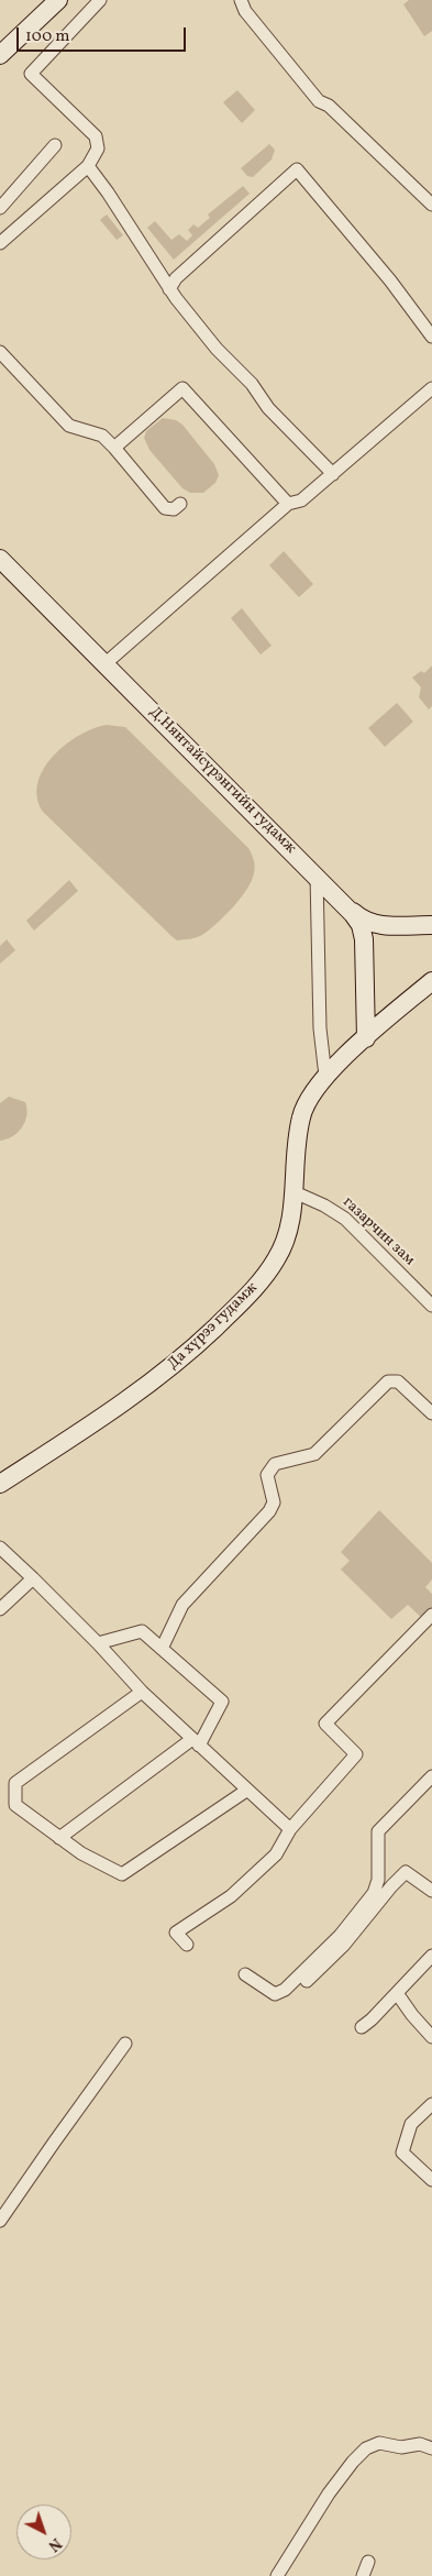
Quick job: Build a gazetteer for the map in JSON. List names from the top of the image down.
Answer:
{
  "streets": {
    "main road": ["Д.Нянтайсүрэнгийн гудамж", "Да хүрээ гудамж"],
    "street": ["газарчин зам"]
  },
  "crossings": [
    ["Д.Нянтайсүрэнгийн гудамж", "Да хүрээ гудамж"],
    ["газарчин зам", "Да хүрээ гудамж"]
  ],
  "scale_bar": "100 m",
  "north": "bottom right"
}
